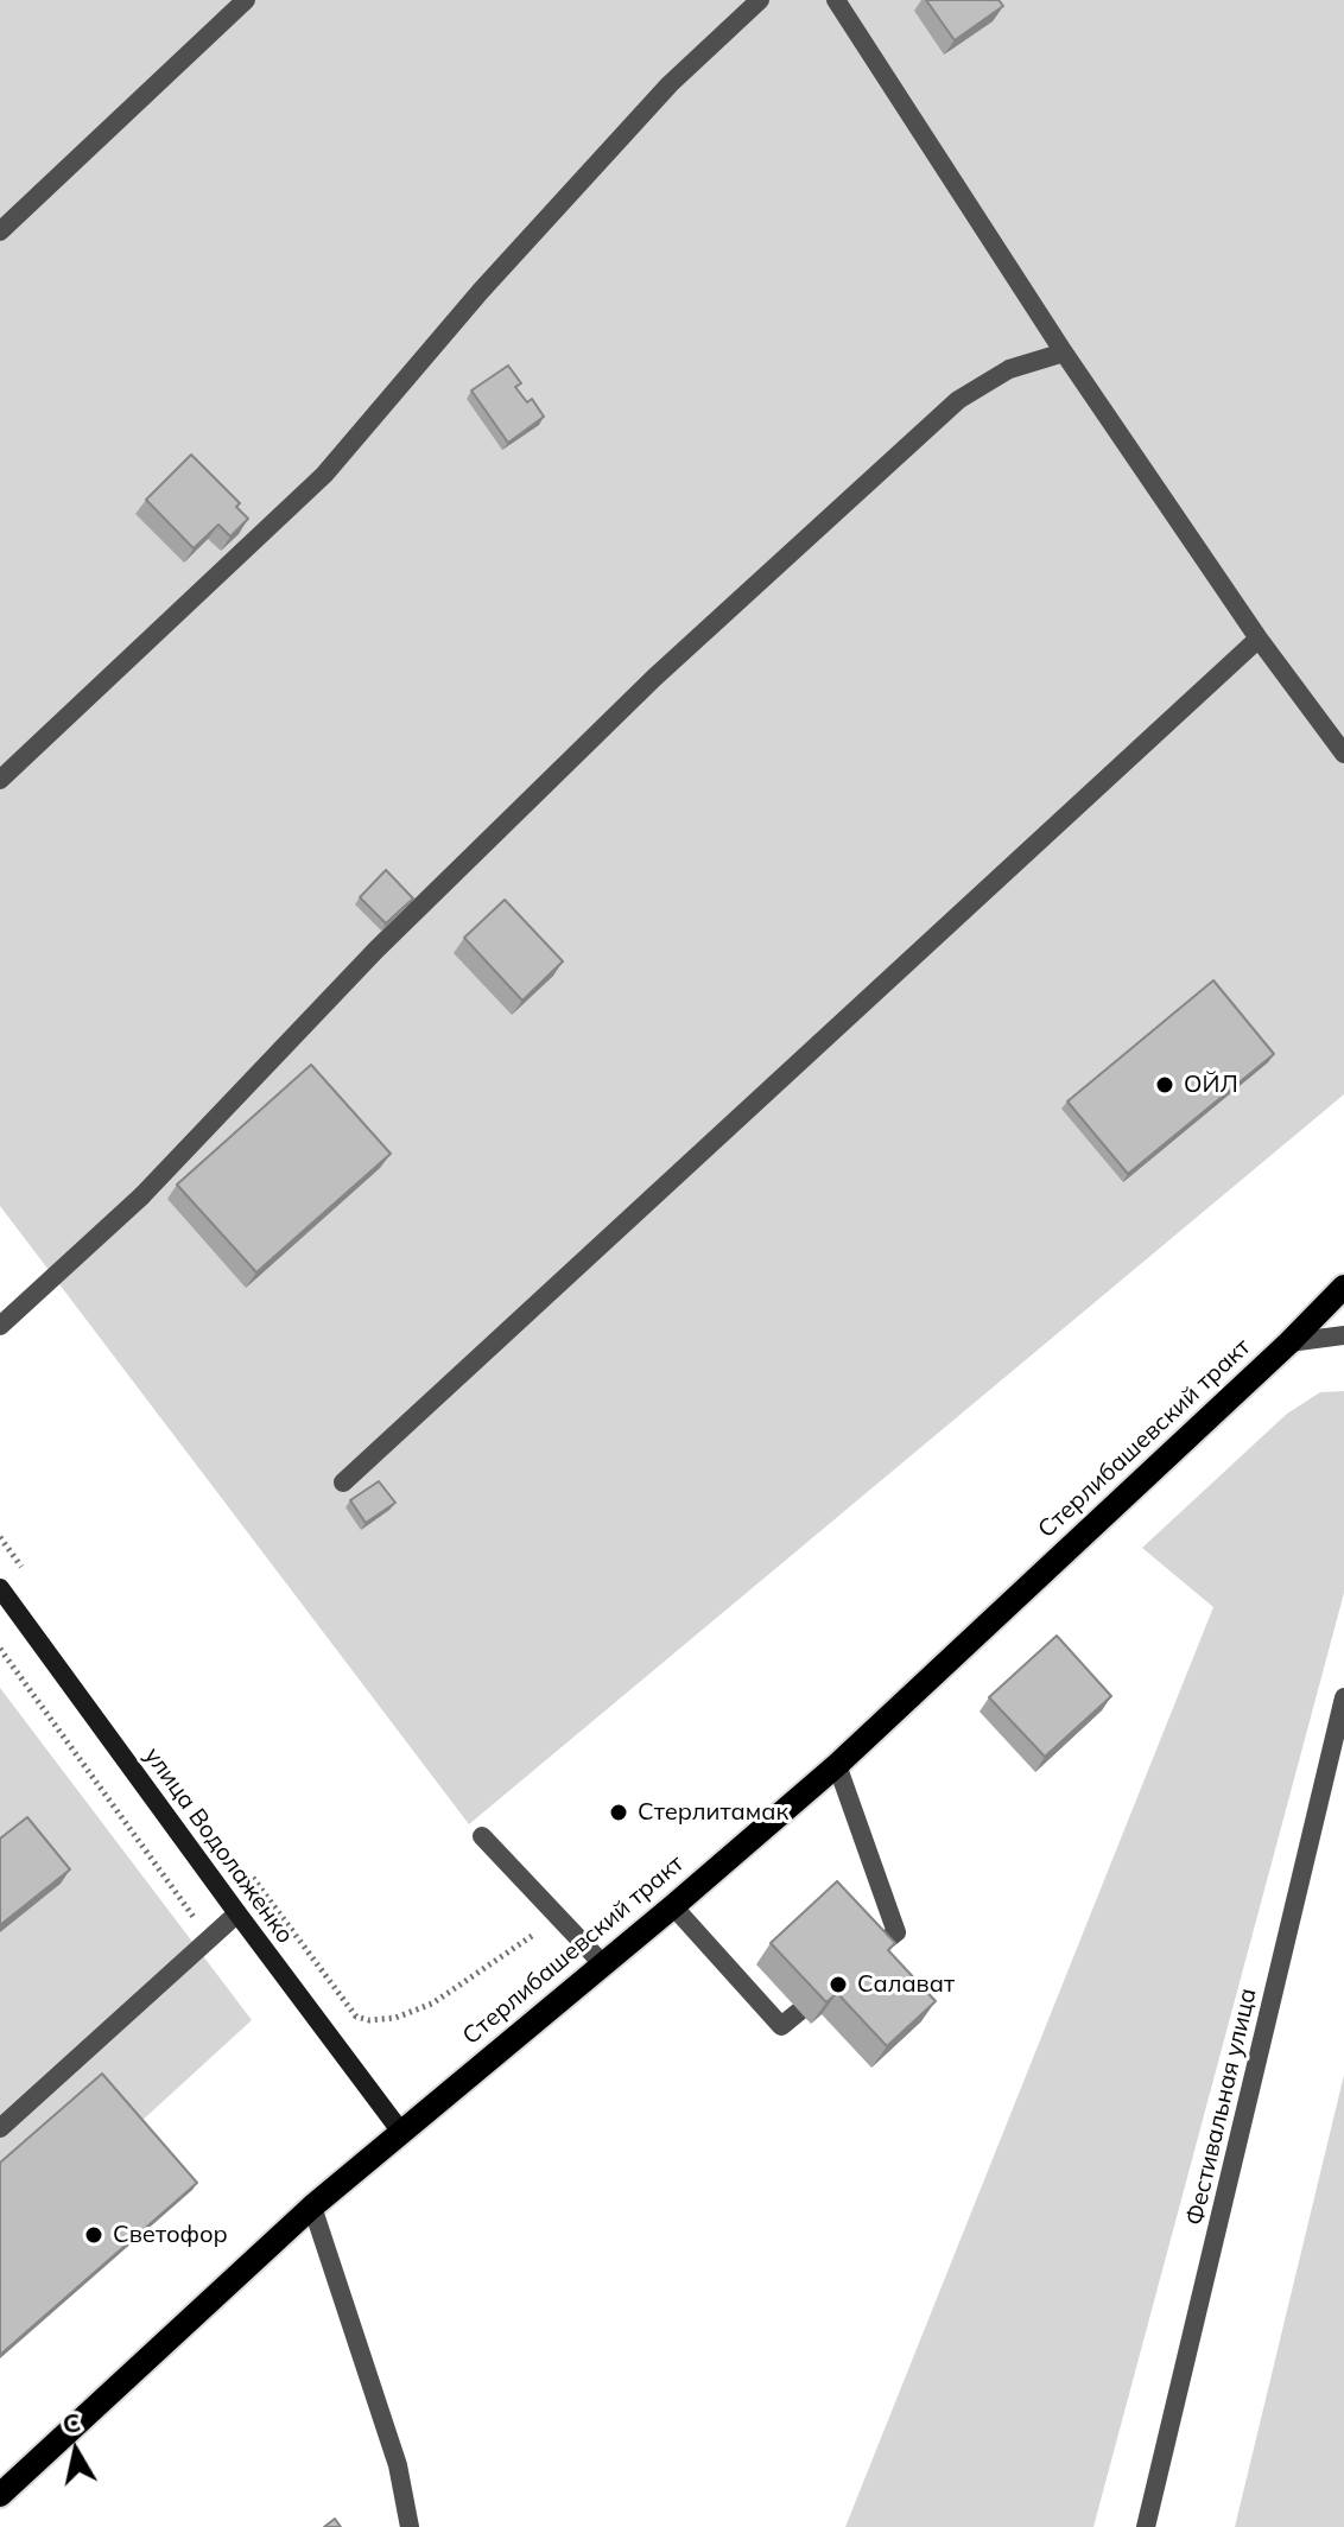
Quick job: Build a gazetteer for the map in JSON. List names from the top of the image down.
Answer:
{
  "streets": {
    "main road": ["Стерлибашевский тракт", "улица Водолаженко"],
    "street": ["Фестивальная улица"]
  },
  "crossings": [
    ["Стерлибашевский тракт", "улица Водолаженко"]
  ],
  "places": [
    "ОЙЛ",
    "Стерлитамак",
    "Салават",
    "Светофор"
  ],
  "north": "top"
}
